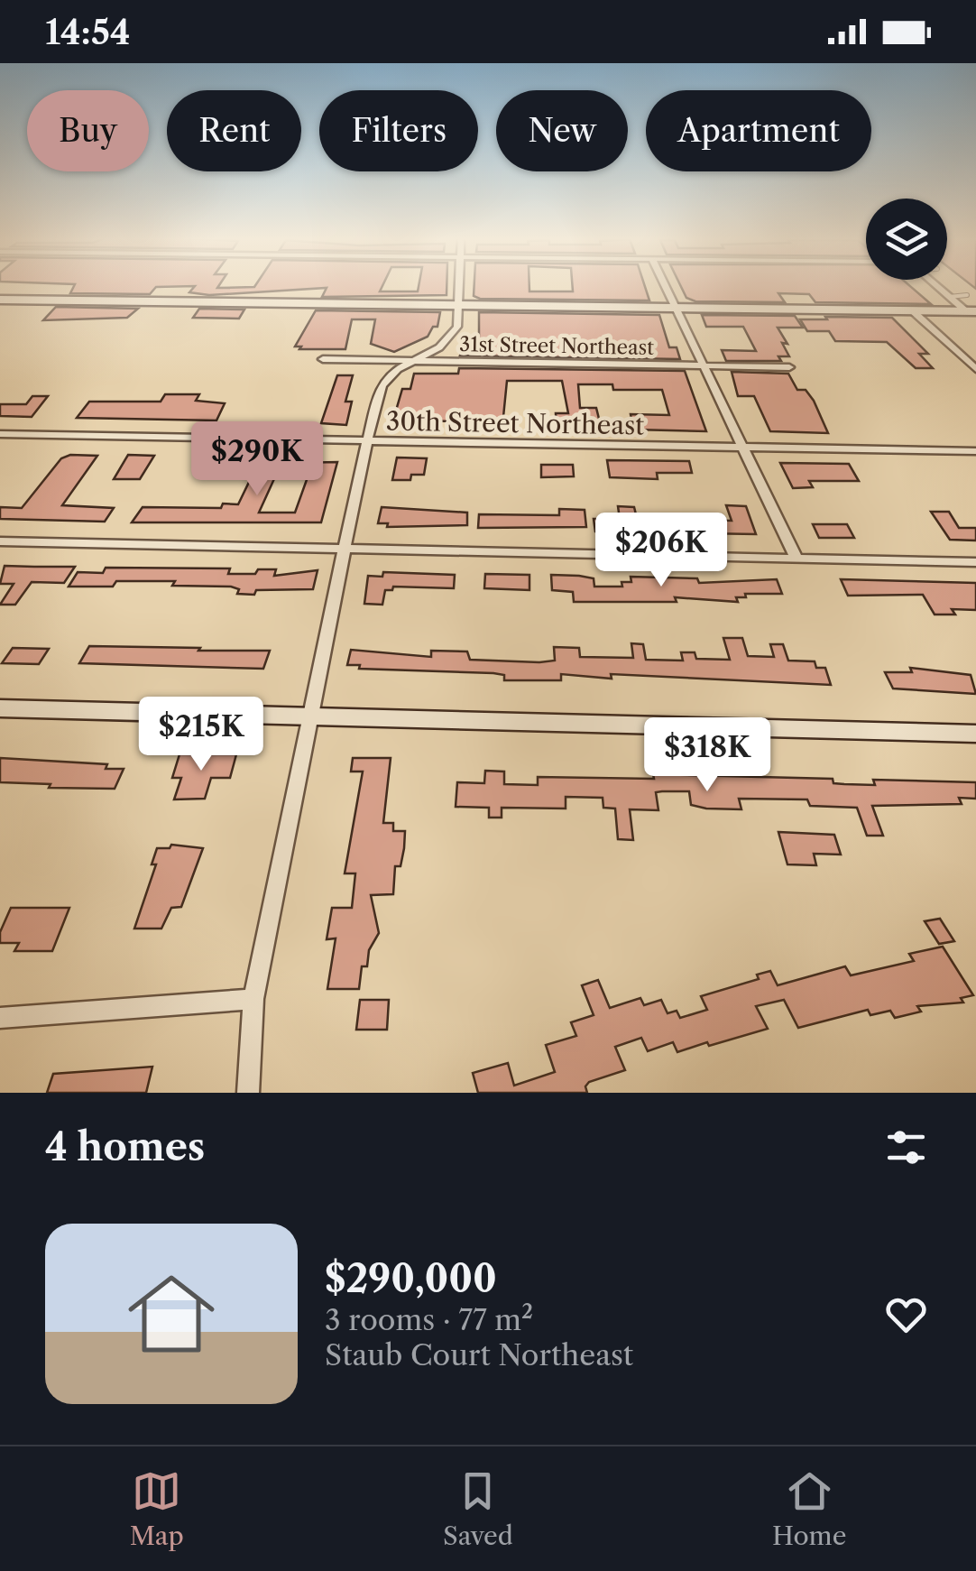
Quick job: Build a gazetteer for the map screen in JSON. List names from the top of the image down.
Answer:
{
  "streets": {
    "street": ["31st Street Northeast", "30th Street Northeast"]
  },
  "page": {
    "status": "14:54",
    "chip": [
      "Buy",
      "Rent",
      "Filters",
      "New",
      "Apartment"
    ],
    "price": [
      "$290K",
      "$206K",
      "$215K",
      "$318K"
    ],
    "heading": "4 homes",
    "list": [
      {
        "name": "$290,000",
        "note": "3 rooms · 77 m² · Staub Court Northeast"
      }
    ],
    "tabs": ["Map", "Saved", "Home"]
  }
}
